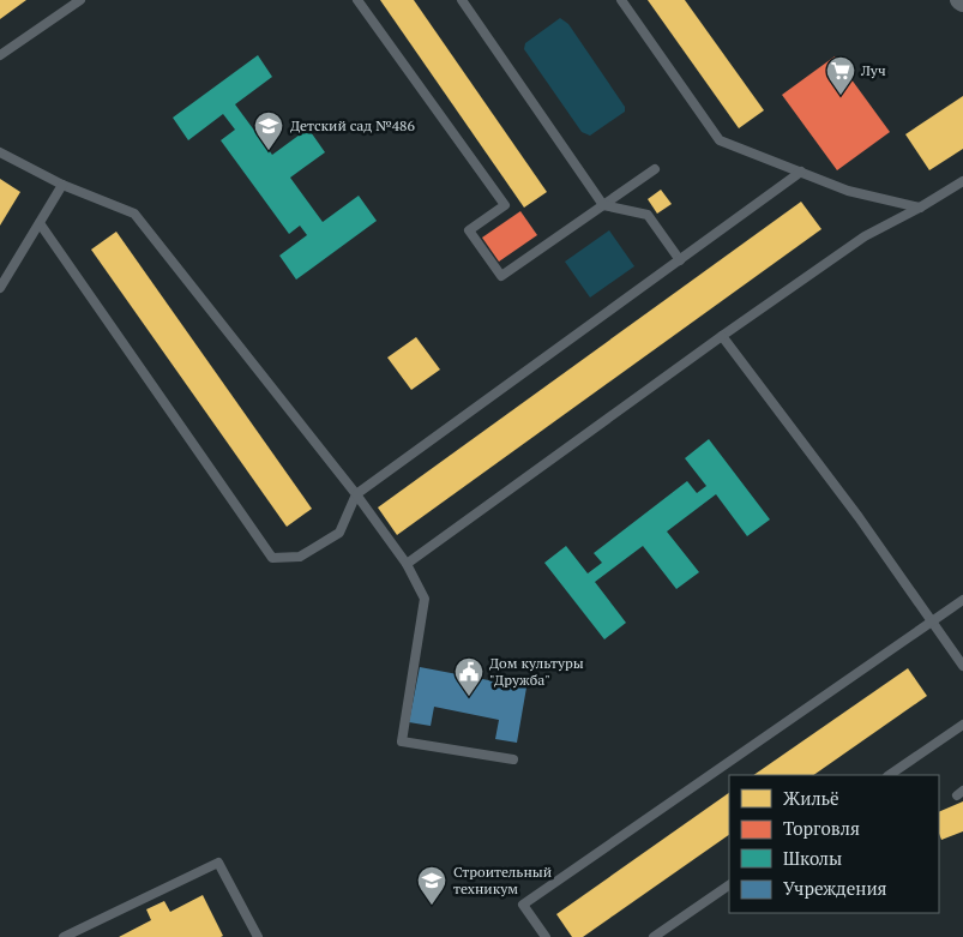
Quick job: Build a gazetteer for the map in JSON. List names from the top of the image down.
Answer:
{
  "places": {
    "supermarket": ["Луч"],
    "school or university": ["Детский сад №486", "Строительный техникум"],
    "public building": ["Дом культуры \"Дружба\""]
  },
  "legend": [
    "Жильё",
    "Торговля",
    "Школы",
    "Учреждения"
  ]
}
